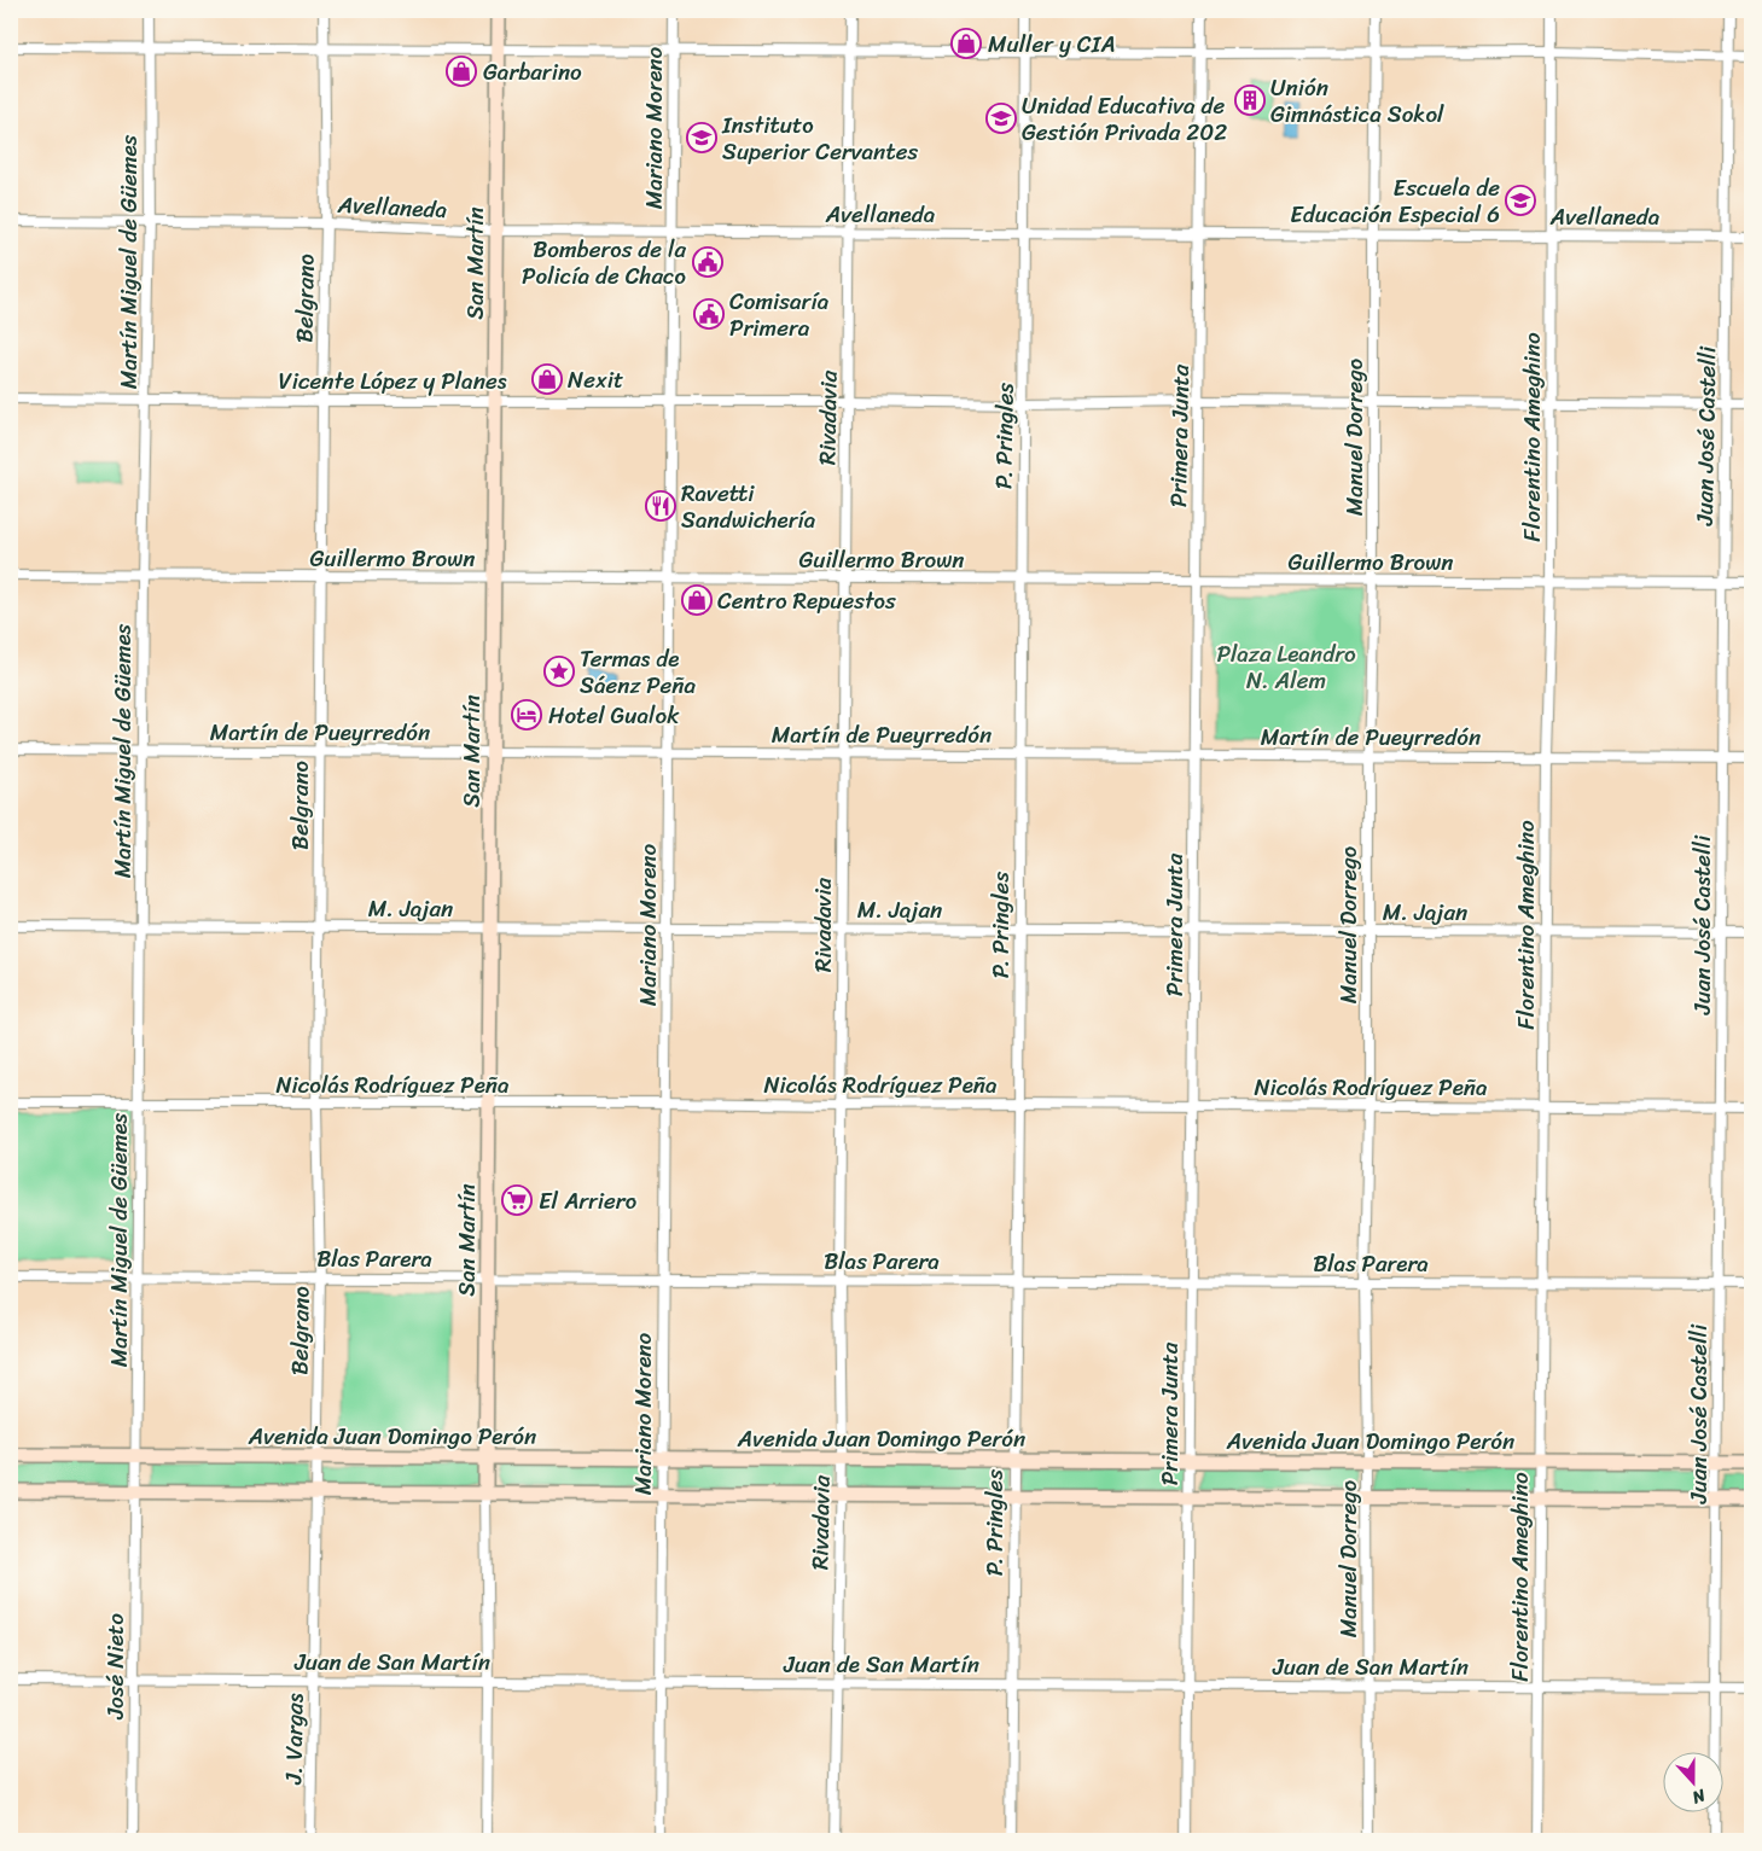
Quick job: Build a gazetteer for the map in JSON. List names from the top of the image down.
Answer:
{
  "streets": {
    "main road": ["San Martín", "Avenida Juan Domingo Perón"],
    "street": [
      "Mariano Moreno",
      "Avellaneda",
      "Martín Miguel de Güemes",
      "Belgrano",
      "Vicente López y Planes",
      "Rivadavia",
      "P. Pringles",
      "Primera Junta",
      "Juan José Castelli",
      "Manuel Dorrego",
      "Florentino Ameghino",
      "Guillermo Brown",
      "Martín de Pueyrredón",
      "M. Jajan",
      "Nicolás Rodríguez Peña",
      "Blas Parera",
      "Juan de San Martín",
      "José Nieto",
      "J. Vargas"
    ]
  },
  "crossings": [
    ["Mariano Moreno", "Avellaneda"],
    ["Mariano Moreno", "Vicente López y Planes"],
    ["Mariano Moreno", "Guillermo Brown"],
    ["Mariano Moreno", "Martín de Pueyrredón"],
    ["Mariano Moreno", "M. Jajan"],
    ["Mariano Moreno", "Nicolás Rodríguez Peña"],
    ["Mariano Moreno", "Blas Parera"],
    ["Mariano Moreno", "Avenida Juan Domingo Perón"],
    ["Mariano Moreno", "Juan de San Martín"],
    ["Avellaneda", "Martín Miguel de Güemes"],
    ["Avellaneda", "San Martín"],
    ["Avellaneda", "Belgrano"],
    ["Avellaneda", "Rivadavia"],
    ["Avellaneda", "P. Pringles"],
    ["Avellaneda", "Primera Junta"],
    ["Avellaneda", "Juan José Castelli"],
    ["Avellaneda", "Manuel Dorrego"],
    ["Avellaneda", "Florentino Ameghino"],
    ["Martín Miguel de Güemes", "Vicente López y Planes"],
    ["Martín Miguel de Güemes", "Guillermo Brown"],
    ["Martín Miguel de Güemes", "Martín de Pueyrredón"],
    ["Martín Miguel de Güemes", "M. Jajan"],
    ["Martín Miguel de Güemes", "Nicolás Rodríguez Peña"],
    ["Martín Miguel de Güemes", "Blas Parera"],
    ["Martín Miguel de Güemes", "Avenida Juan Domingo Perón"],
    ["Martín Miguel de Güemes", "José Nieto"],
    ["San Martín", "Vicente López y Planes"],
    ["San Martín", "Guillermo Brown"],
    ["San Martín", "Martín de Pueyrredón"],
    ["San Martín", "M. Jajan"],
    ["San Martín", "Nicolás Rodríguez Peña"],
    ["San Martín", "Blas Parera"],
    ["San Martín", "Avenida Juan Domingo Perón"],
    ["Belgrano", "Vicente López y Planes"],
    ["Belgrano", "Guillermo Brown"],
    ["Belgrano", "Martín de Pueyrredón"],
    ["Belgrano", "M. Jajan"],
    ["Belgrano", "Nicolás Rodríguez Peña"],
    ["Belgrano", "Blas Parera"],
    ["Belgrano", "Avenida Juan Domingo Perón"],
    ["Belgrano", "J. Vargas"],
    ["Vicente López y Planes", "Rivadavia"],
    ["Vicente López y Planes", "P. Pringles"],
    ["Vicente López y Planes", "Primera Junta"],
    ["Vicente López y Planes", "Juan José Castelli"],
    ["Vicente López y Planes", "Manuel Dorrego"],
    ["Vicente López y Planes", "Florentino Ameghino"],
    ["Rivadavia", "Guillermo Brown"],
    ["Rivadavia", "Martín de Pueyrredón"],
    ["Rivadavia", "M. Jajan"],
    ["Rivadavia", "Nicolás Rodríguez Peña"],
    ["Rivadavia", "Blas Parera"],
    ["Rivadavia", "Avenida Juan Domingo Perón"],
    ["Rivadavia", "Juan de San Martín"],
    ["P. Pringles", "Guillermo Brown"],
    ["P. Pringles", "Martín de Pueyrredón"],
    ["P. Pringles", "M. Jajan"],
    ["P. Pringles", "Nicolás Rodríguez Peña"],
    ["P. Pringles", "Blas Parera"],
    ["P. Pringles", "Avenida Juan Domingo Perón"],
    ["P. Pringles", "Juan de San Martín"],
    ["Primera Junta", "Guillermo Brown"],
    ["Primera Junta", "Martín de Pueyrredón"],
    ["Primera Junta", "M. Jajan"],
    ["Primera Junta", "Nicolás Rodríguez Peña"],
    ["Primera Junta", "Blas Parera"],
    ["Primera Junta", "Avenida Juan Domingo Perón"],
    ["Primera Junta", "Juan de San Martín"],
    ["Juan José Castelli", "Guillermo Brown"],
    ["Juan José Castelli", "Martín de Pueyrredón"],
    ["Juan José Castelli", "M. Jajan"],
    ["Juan José Castelli", "Nicolás Rodríguez Peña"],
    ["Juan José Castelli", "Blas Parera"],
    ["Juan José Castelli", "Avenida Juan Domingo Perón"],
    ["Juan José Castelli", "Juan de San Martín"],
    ["Manuel Dorrego", "Guillermo Brown"],
    ["Manuel Dorrego", "Martín de Pueyrredón"],
    ["Manuel Dorrego", "M. Jajan"],
    ["Manuel Dorrego", "Nicolás Rodríguez Peña"],
    ["Manuel Dorrego", "Blas Parera"],
    ["Manuel Dorrego", "Avenida Juan Domingo Perón"],
    ["Manuel Dorrego", "Juan de San Martín"],
    ["Florentino Ameghino", "Guillermo Brown"],
    ["Florentino Ameghino", "Martín de Pueyrredón"],
    ["Florentino Ameghino", "M. Jajan"],
    ["Florentino Ameghino", "Nicolás Rodríguez Peña"],
    ["Florentino Ameghino", "Blas Parera"],
    ["Florentino Ameghino", "Avenida Juan Domingo Perón"],
    ["Florentino Ameghino", "Juan de San Martín"],
    ["Juan de San Martín", "José Nieto"],
    ["Juan de San Martín", "J. Vargas"]
  ],
  "parks": ["Plaza Leandro N. Alem"],
  "places": {
    "shop": [
      "Muller y CIA",
      "Garbarino",
      "Nexit",
      "Centro Repuestos"
    ],
    "building": ["Unión Gimnástica Sokol"],
    "school or university": ["Unidad Educativa de Gestión Privada 202", "Instituto Superior Cervantes", "Escuela de Educación Especial 6"],
    "public building": ["Bomberos de la Policía de Chaco", "Comisaría Primera"],
    "restaurant": ["Ravetti Sandwichería"],
    "place": ["Termas de Sáenz Peña"],
    "hotel": ["Hotel Gualok"],
    "supermarket": ["El Arriero"]
  },
  "north": "bottom"
}
